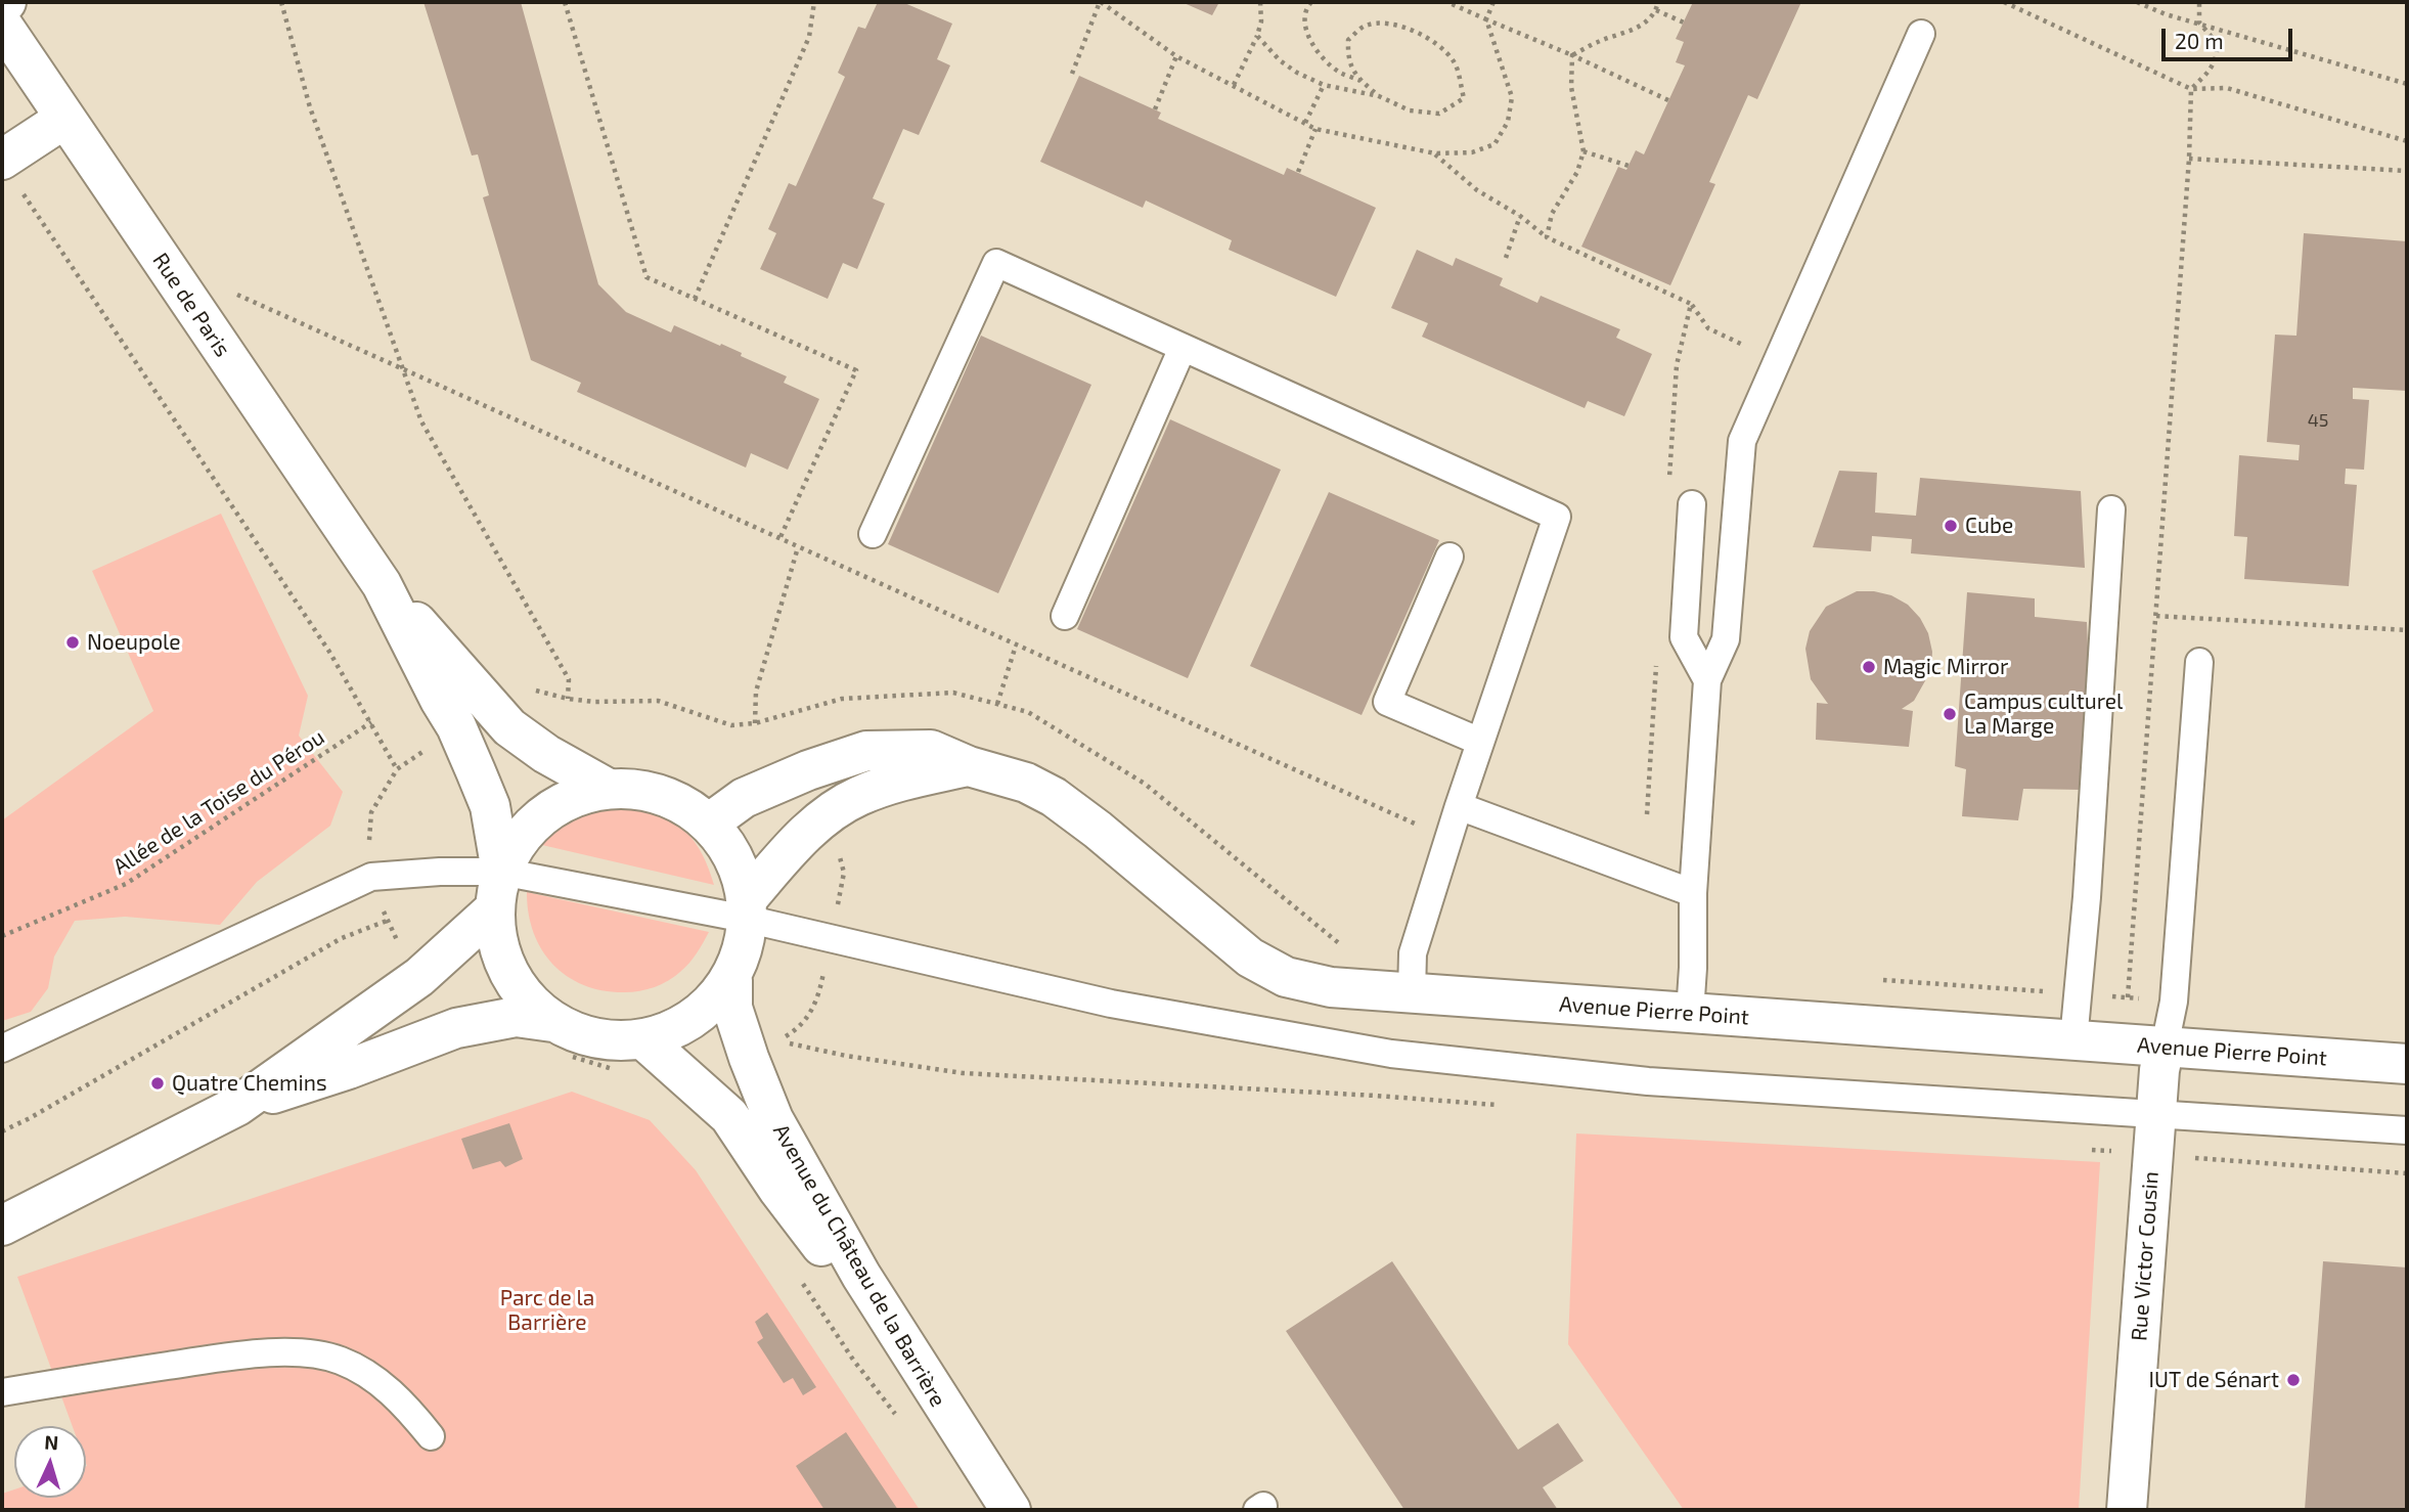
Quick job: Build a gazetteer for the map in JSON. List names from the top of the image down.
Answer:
{
  "streets": {
    "street": [
      "Rue de Paris",
      "Avenue Pierre Point",
      "Rue Victor Cousin",
      "Avenue du Château de la Barrière"
    ],
    "path": ["Allée de la Toise du Pérou"]
  },
  "crossings": [
    ["Avenue Pierre Point", "Rue Victor Cousin"]
  ],
  "parks": ["Parc de la Barrière"],
  "places": [
    "Cube",
    "Noeupole",
    "Magic Mirror",
    "Campus culturel La Marge",
    "Quatre Chemins",
    "IUT de Sénart"
  ],
  "house_numbers": ["45"],
  "scale_bar": "20 m",
  "north": "top"
}
